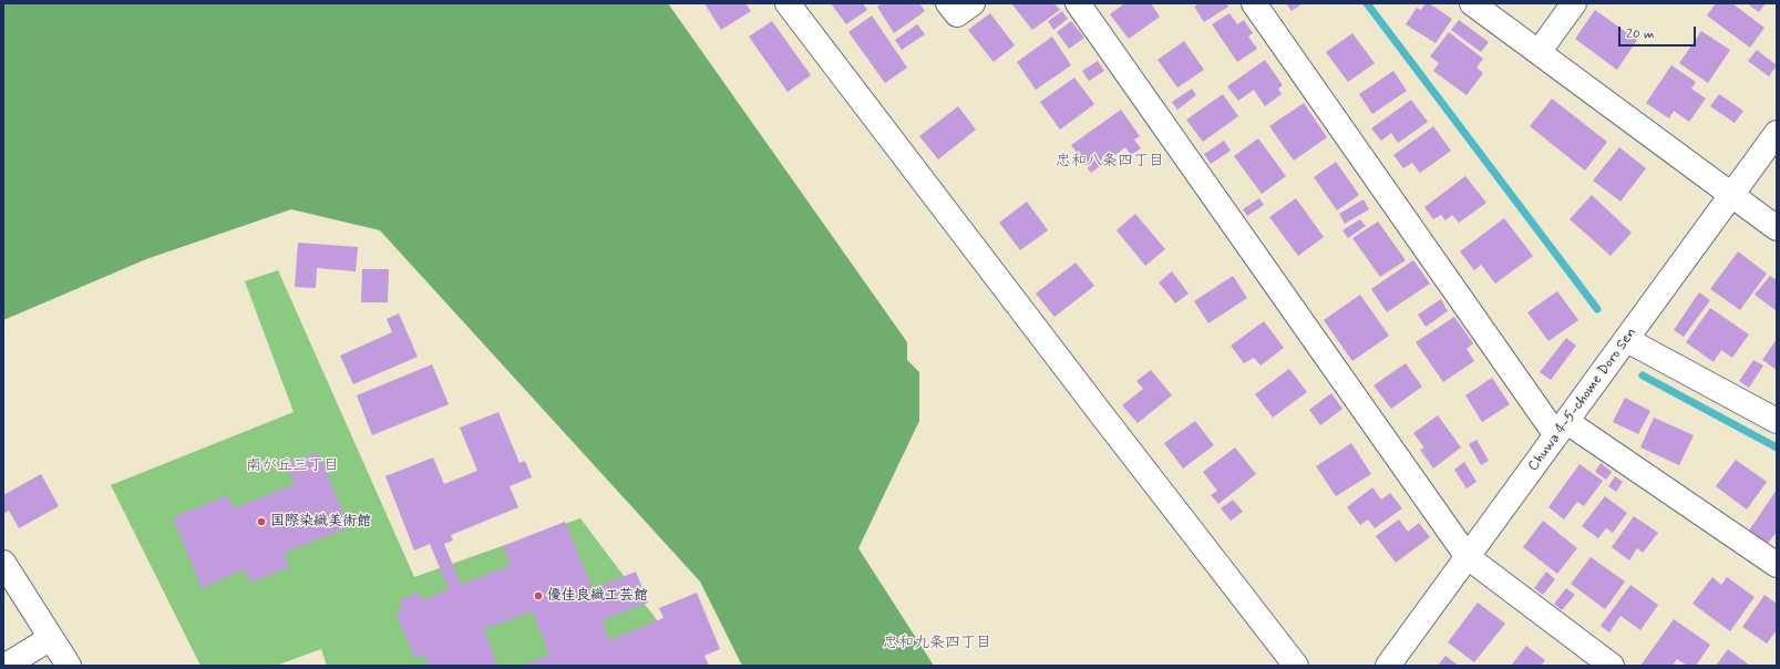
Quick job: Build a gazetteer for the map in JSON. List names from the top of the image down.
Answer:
{
  "streets": {
    "street": ["Chuwa 4-5-chome Doro Sen"]
  },
  "districts": ["忠和八条四丁目", "南が丘三丁目", "忠和九条四丁目"],
  "places": ["国際染織美術館", "優佳良織工芸館"],
  "scale_bar": "20 m"
}
